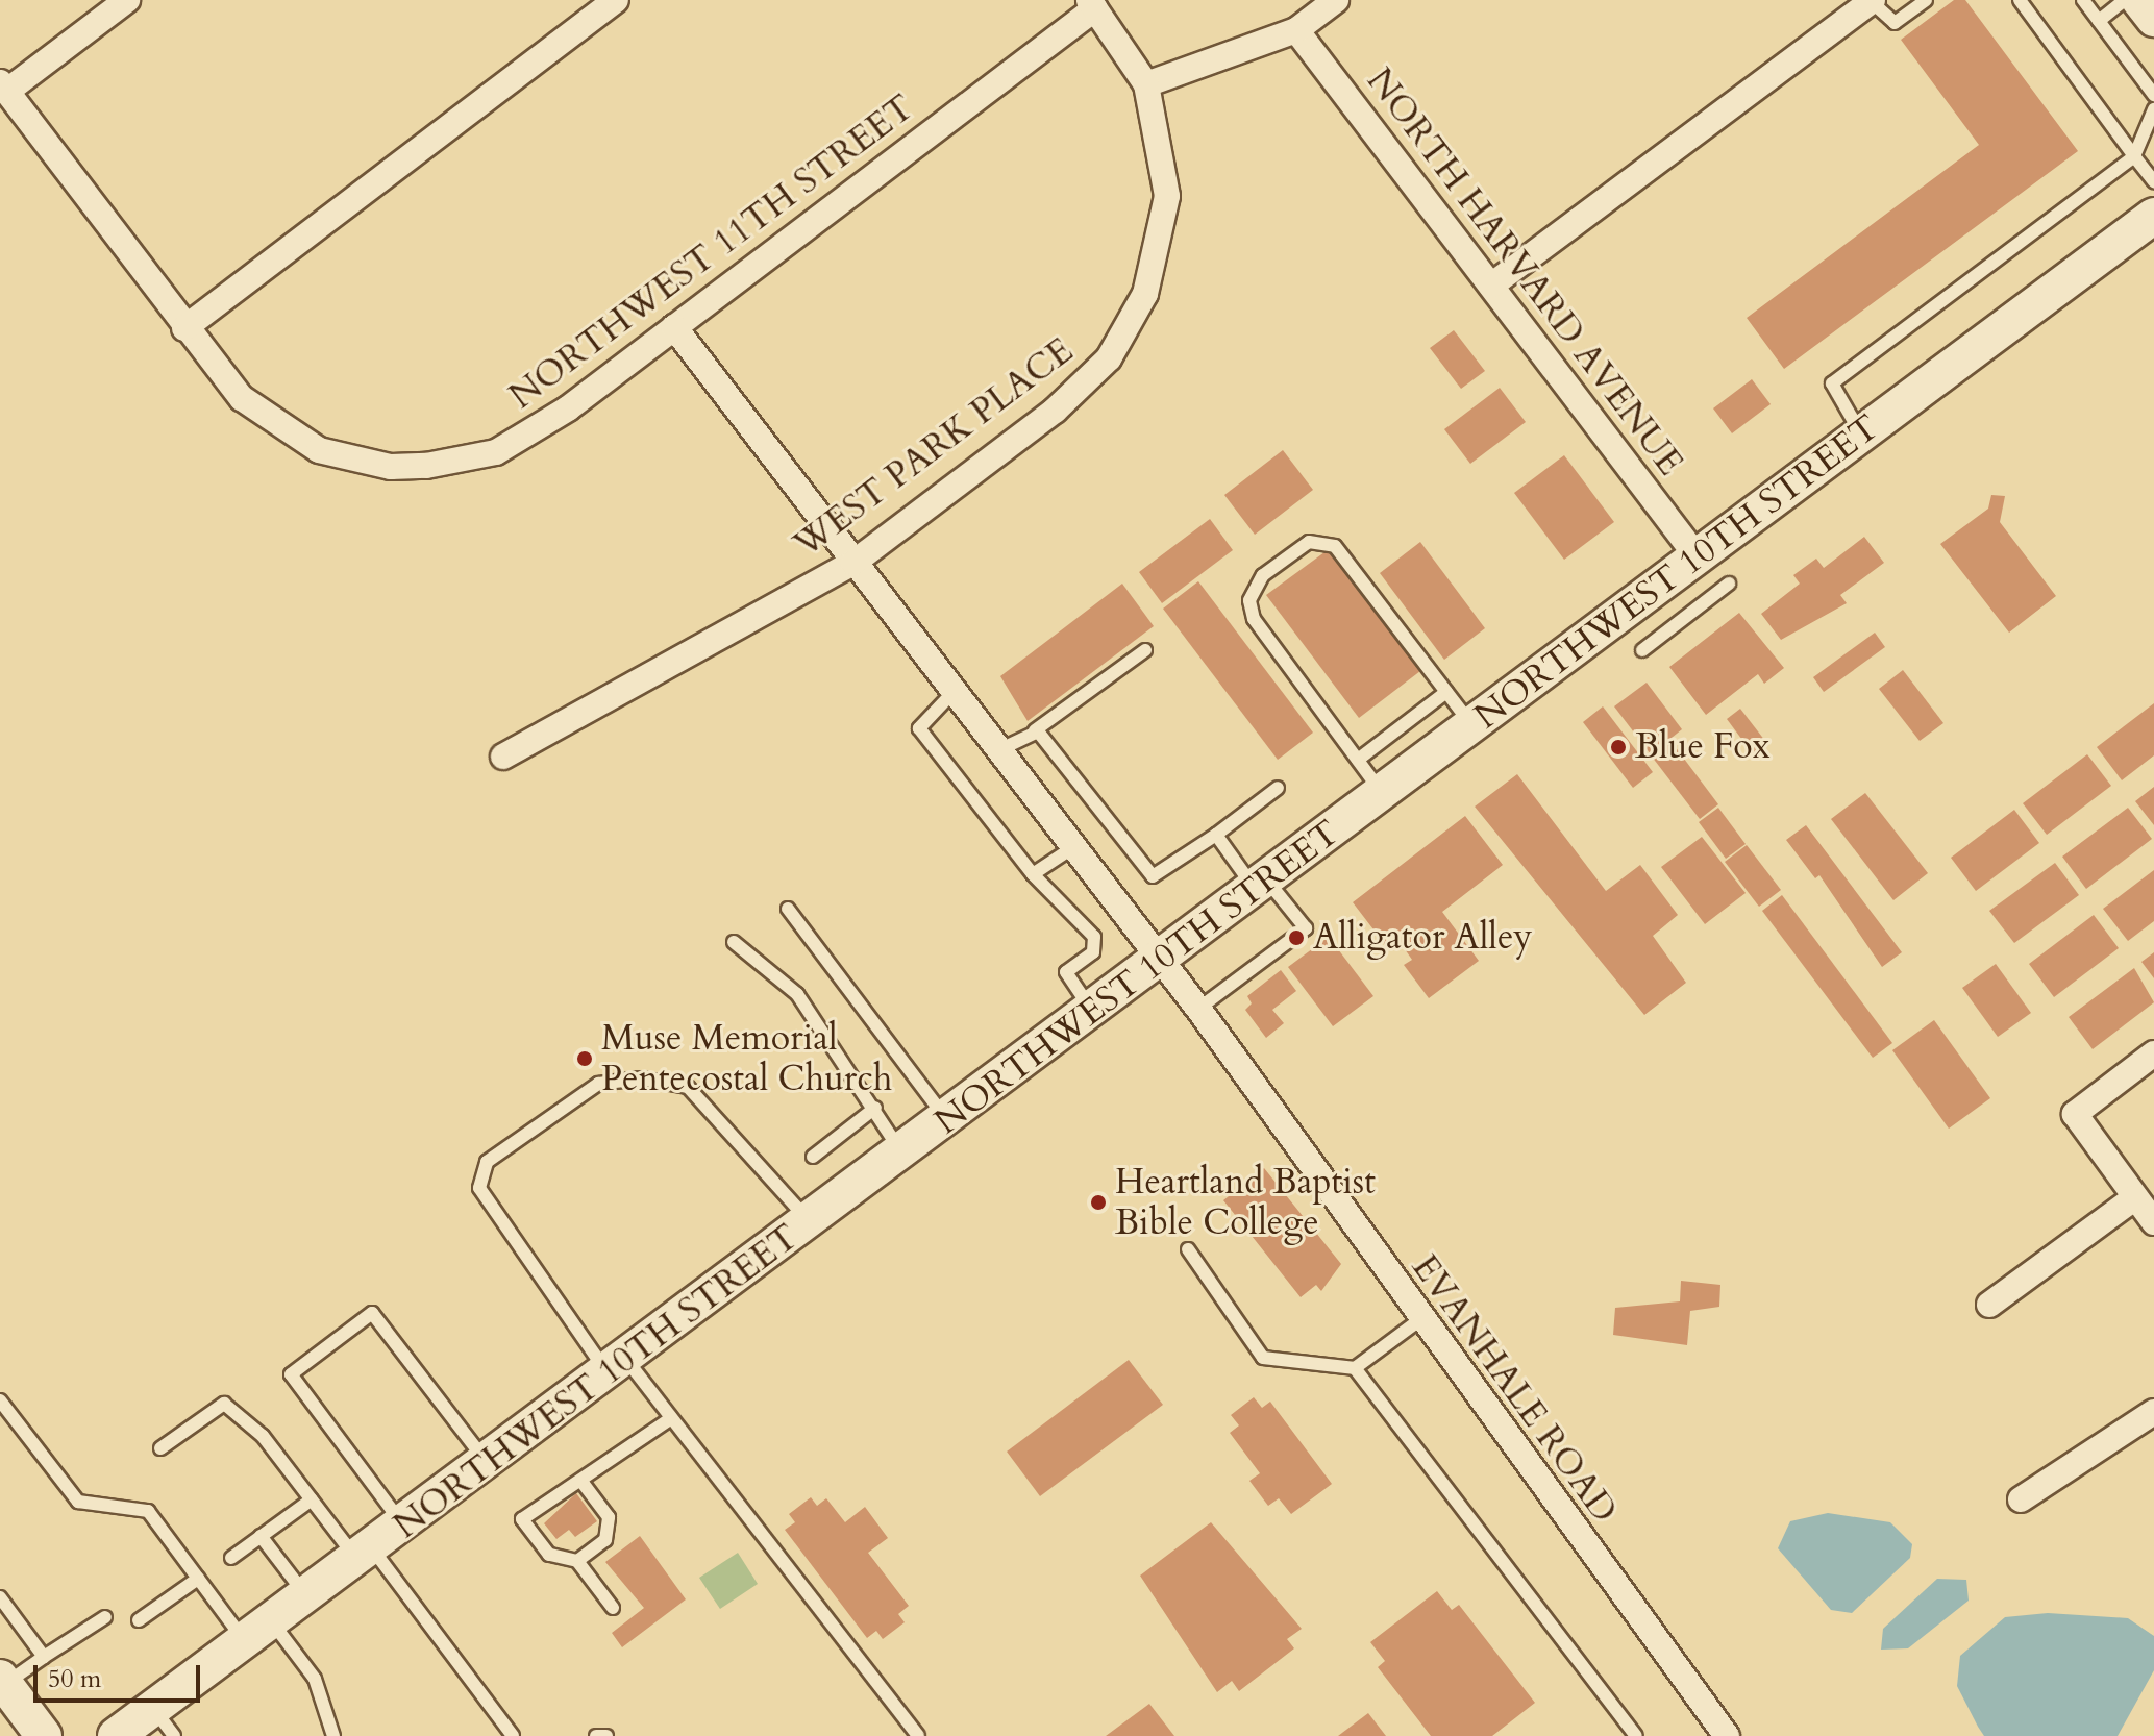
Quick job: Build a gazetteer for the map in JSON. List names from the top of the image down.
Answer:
{
  "streets": {
    "main road": ["NORTHWEST 10TH STREET"],
    "street": [
      "NORTHWEST 11TH STREET",
      "NORTH HARVARD AVENUE",
      "WEST PARK PLACE",
      "EVANHALE ROAD"
    ]
  },
  "crossings": [
    ["NORTHWEST 11TH STREET", "EVANHALE ROAD"],
    ["NORTH HARVARD AVENUE", "NORTHWEST 10TH STREET"],
    ["WEST PARK PLACE", "EVANHALE ROAD"],
    ["NORTHWEST 10TH STREET", "EVANHALE ROAD"]
  ],
  "places": [
    "Blue Fox",
    "Alligator Alley",
    "Muse Memorial Pentecostal Church",
    "Heartland Baptist Bible College"
  ],
  "scale_bar": "50 m"
}
